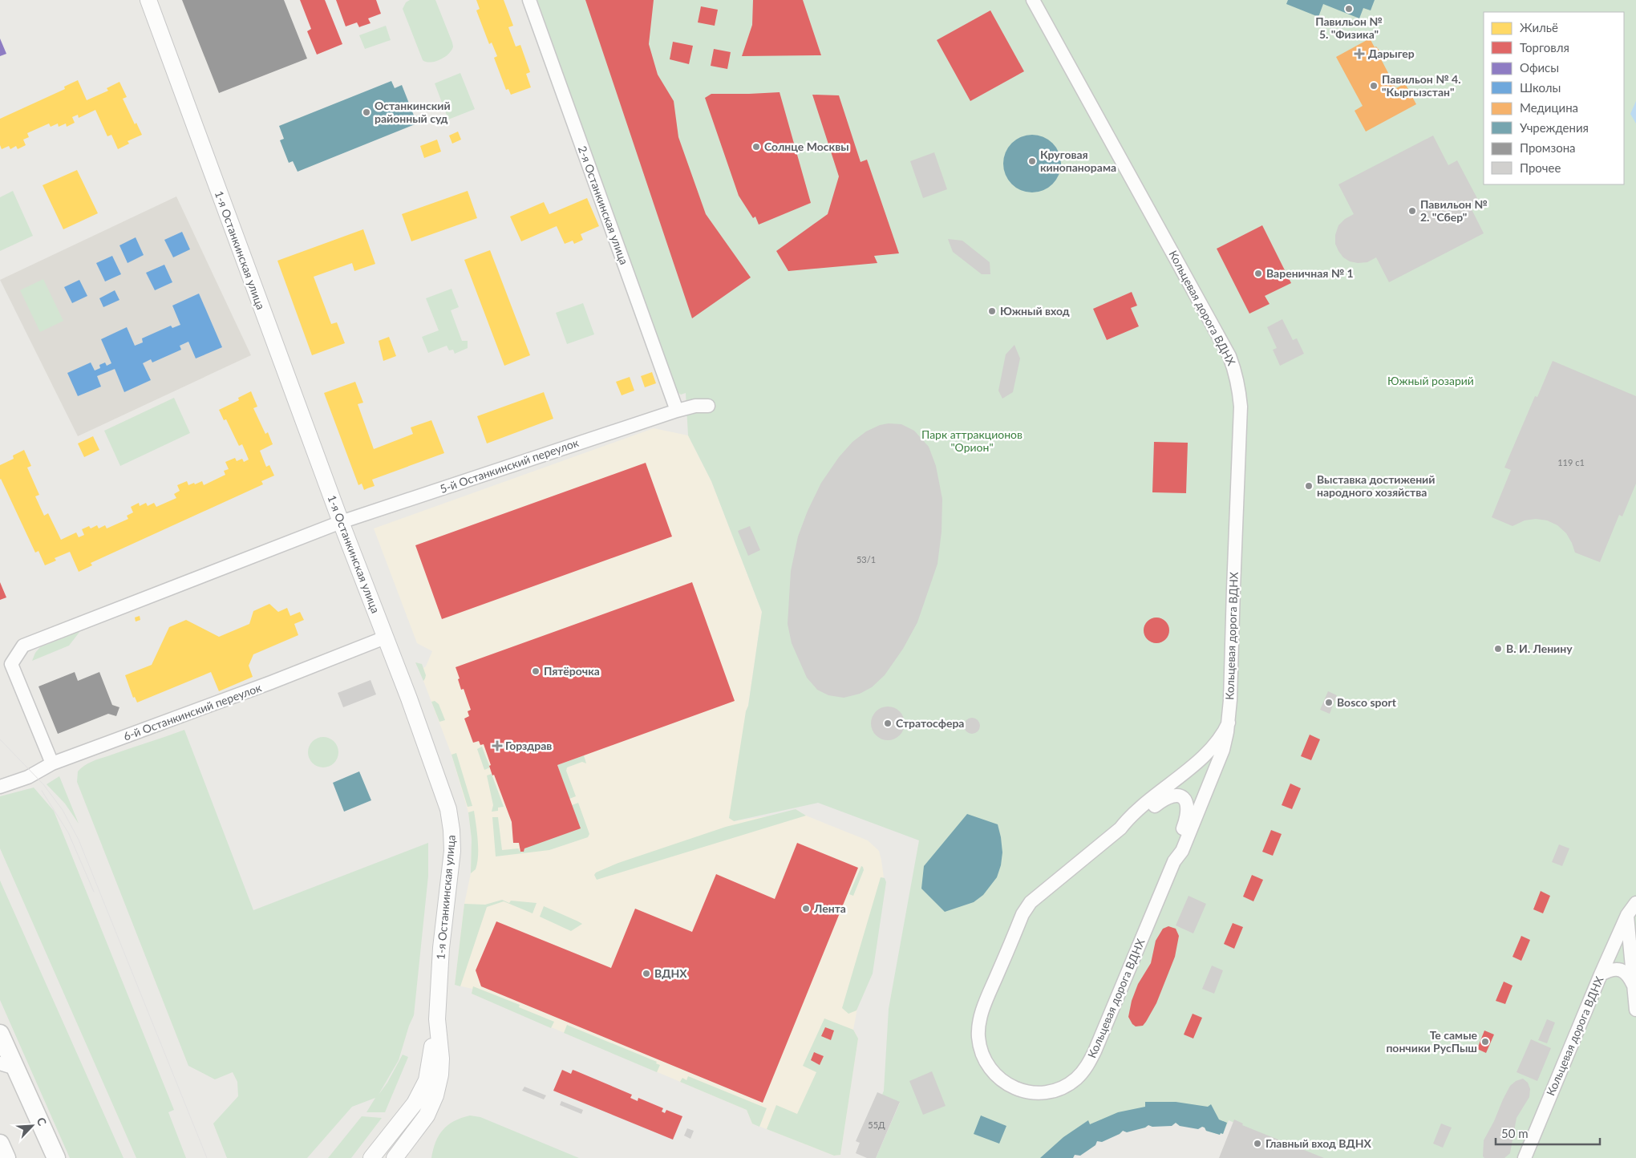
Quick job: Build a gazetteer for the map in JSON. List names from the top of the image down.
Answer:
{
  "streets": {
    "street": [
      "2-я Останкинская улица",
      "1-я Останкинская улица",
      "Кольцевая дорога ВДНХ",
      "5-й Останкинский переулок",
      "6-й Останкинский переулок"
    ]
  },
  "crossings": [
    ["2-я Останкинская улица", "5-й Останкинский переулок"],
    ["1-я Останкинская улица", "5-й Останкинский переулок"],
    ["1-я Останкинская улица", "6-й Останкинский переулок"],
    ["5-й Останкинский переулок", "6-й Останкинский переулок"]
  ],
  "parks": ["Южный розарий", "Парк аттракционов \"Орион\""],
  "places": {
    "other": [
      "Павильон № 5. \"Физика\"",
      "Павильон № 4. \"Кыргызстан\"",
      "Останкинский районный суд",
      "Солнце Москвы",
      "Круговая кинопанорама",
      "Павильон № 2. \"Сбер\"",
      "Вареничная № 1",
      "Южный вход",
      "Выставка достижений народного хозяйства",
      "В. И. Ленину",
      "Пятёрочка",
      "Bosco sport",
      "Стратосфера",
      "Лента",
      "ВДНХ",
      "Те самые пончики РусПыш",
      "Главный вход ВДНХ"
    ],
    "health": ["Дарыгер", "Горздрав"]
  },
  "house_numbers": ["119 с1", "53/1", "55Д"],
  "legend": [
    "Жильё",
    "Торговля",
    "Офисы",
    "Школы",
    "Медицина",
    "Учреждения",
    "Промзона",
    "Прочее"
  ],
  "scale_bar": "50 m",
  "north": "top right"
}
